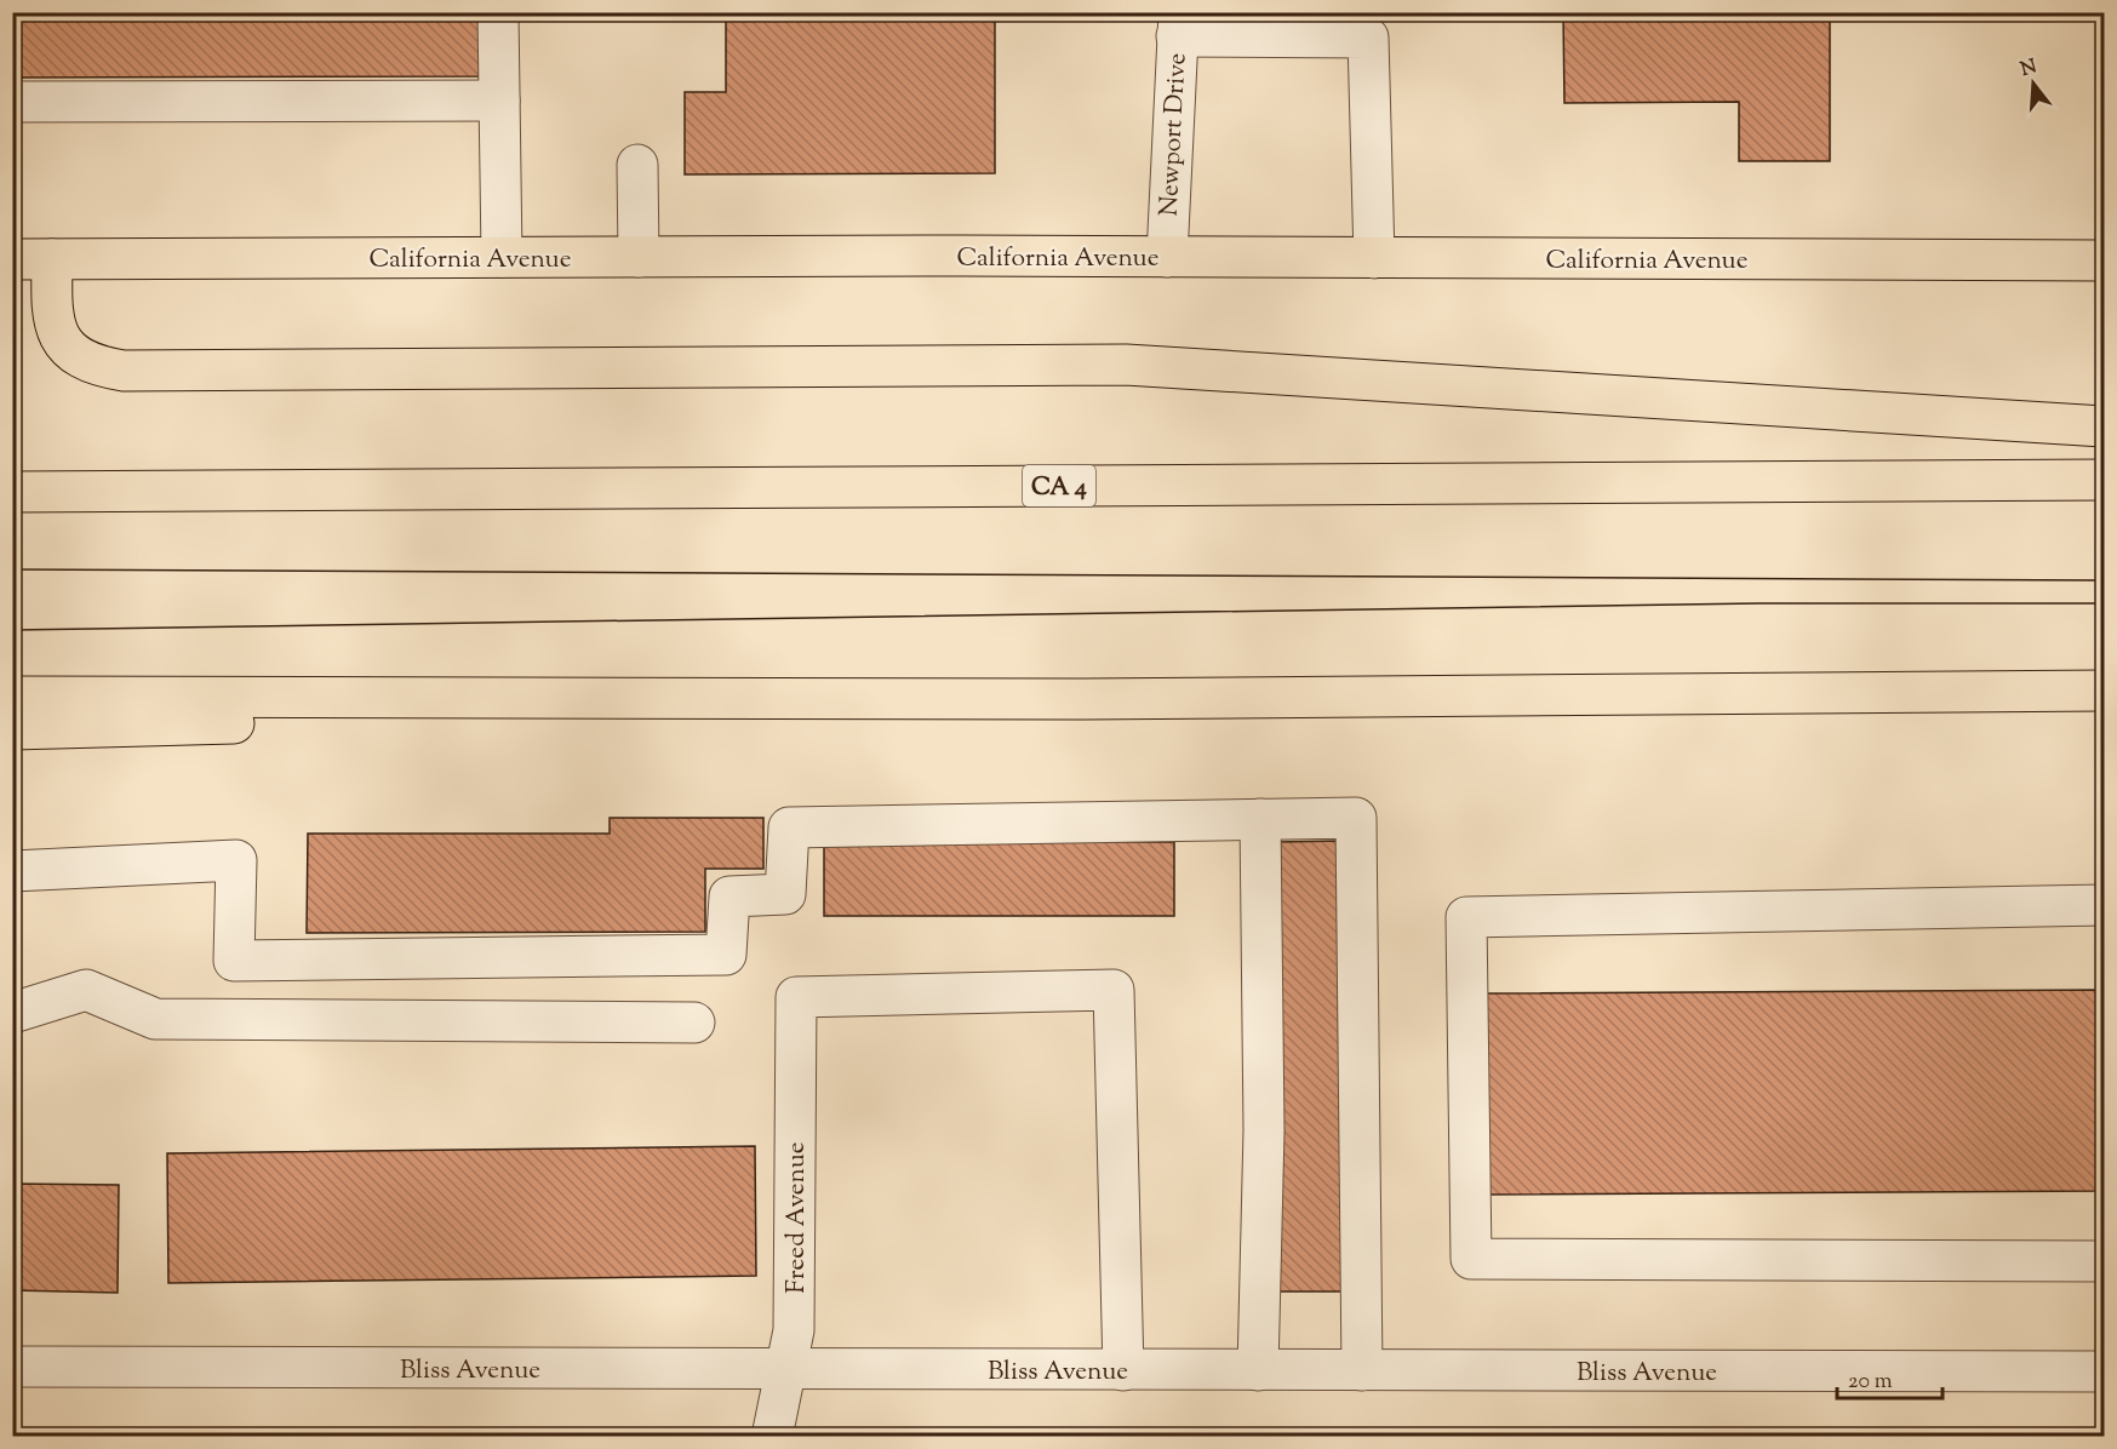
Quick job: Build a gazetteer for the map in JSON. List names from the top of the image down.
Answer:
{
  "streets": {
    "main road": ["California Avenue", "CA 4"],
    "street": ["Newport Drive", "Freed Avenue", "Bliss Avenue"]
  },
  "crossings": [
    ["Newport Drive", "California Avenue"],
    ["Freed Avenue", "Bliss Avenue"]
  ],
  "scale_bar": "20 m",
  "north": "top"
}
